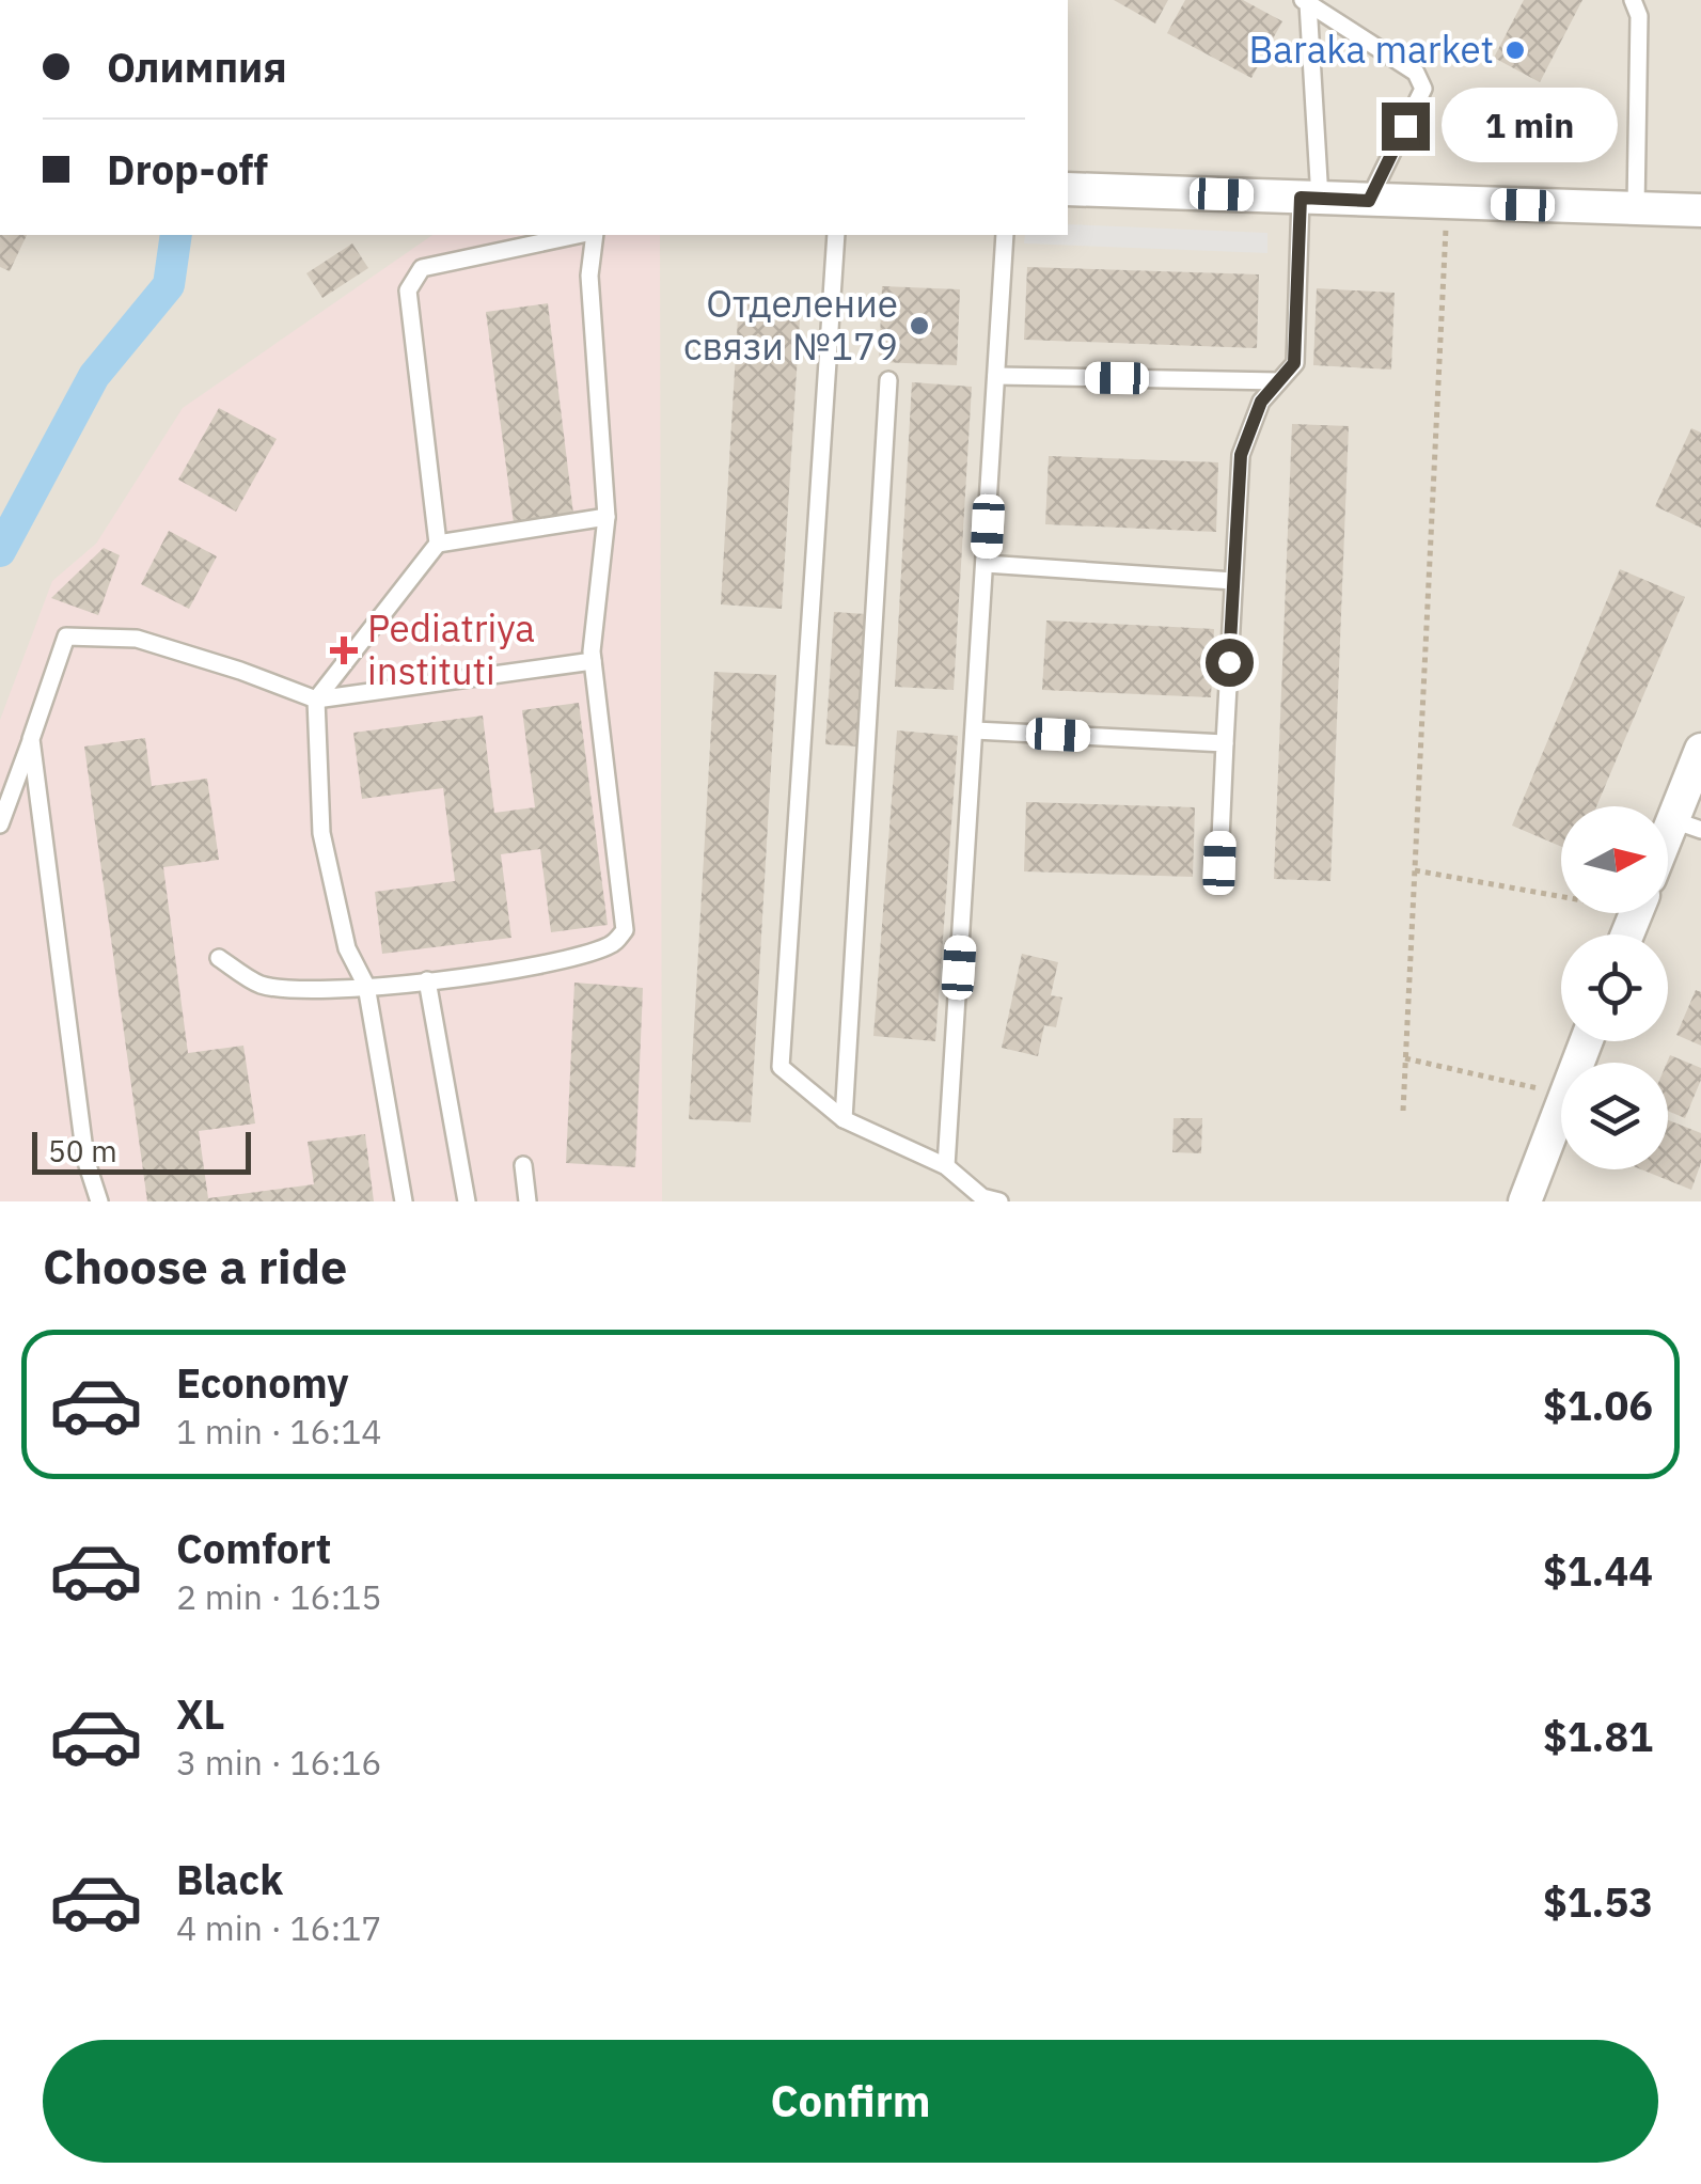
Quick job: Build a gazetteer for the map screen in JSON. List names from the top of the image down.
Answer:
{
  "places": {
    "other": ["Baraka market", "Отделение связи №179"],
    "health": ["Pediatriya instituti"]
  },
  "scale_bar": "50 m",
  "north": "right",
  "page": {
    "banner": ["Олимпия", "Drop-off"],
    "bubble": "1 min",
    "scale": "50 m",
    "heading": "Choose a ride",
    "list": [
      {
        "name": "Economy",
        "note": "1 min · 16:14",
        "value": "$1.06"
      },
      {
        "name": "Comfort",
        "note": "2 min · 16:15",
        "value": "$1.44"
      },
      {
        "name": "XL",
        "note": "3 min · 16:16",
        "value": "$1.81"
      },
      {
        "name": "Black",
        "note": "4 min · 16:17",
        "value": "$1.53"
      }
    ],
    "buttons": "Confirm"
  }
}
